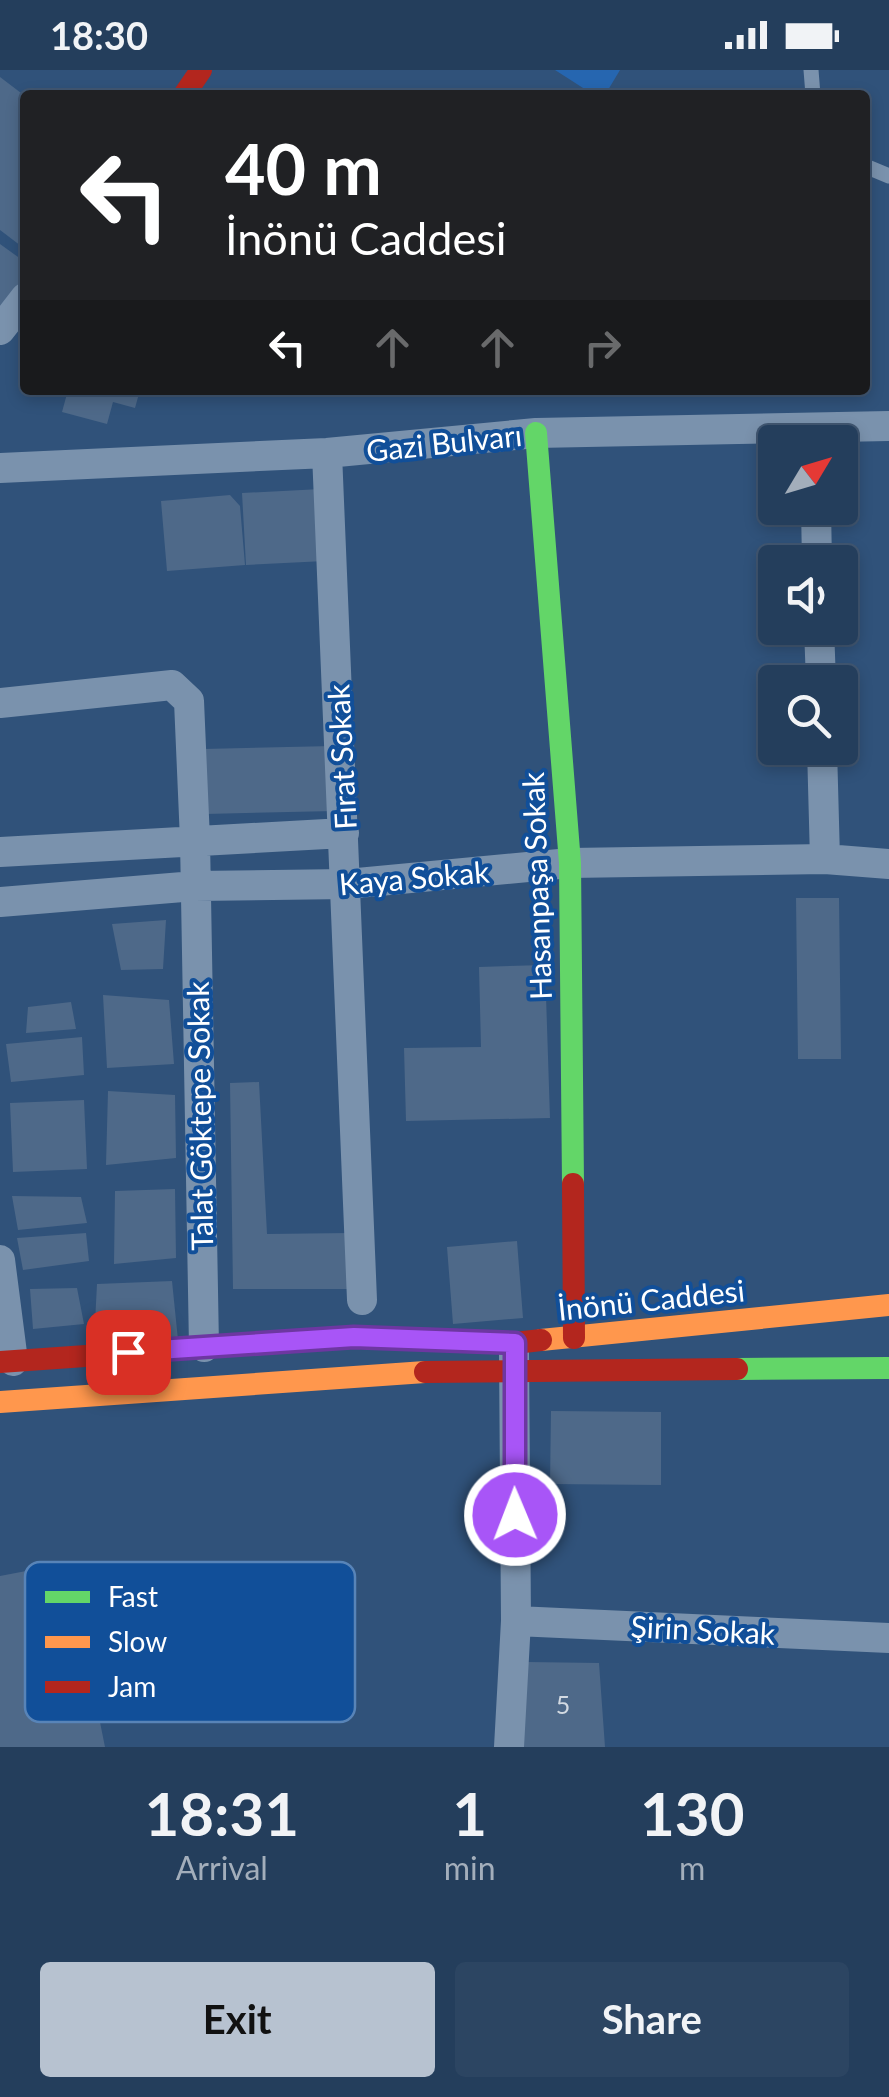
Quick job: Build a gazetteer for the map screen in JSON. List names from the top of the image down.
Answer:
{
  "streets": {
    "main road": ["Hasanpaşa Sokak", "İnönü Caddesi"],
    "street": [
      "Gazi Bulvarı",
      "Fırat Sokak",
      "Kaya Sokak",
      "Talat Göktepe Sokak",
      "Şirin Sokak"
    ]
  },
  "crossings": [
    ["Gazi Bulvarı", "Fırat Sokak"],
    ["Gazi Bulvarı", "Hasanpaşa Sokak"],
    ["Fırat Sokak", "Kaya Sokak"],
    ["Kaya Sokak", "Hasanpaşa Sokak"],
    ["Kaya Sokak", "Talat Göktepe Sokak"],
    ["Hasanpaşa Sokak", "İnönü Caddesi"],
    ["Talat Göktepe Sokak", "İnönü Caddesi"]
  ],
  "house_numbers": ["5"],
  "legend": ["Fast", "Slow", "Jam"],
  "north": "top right",
  "page": {
    "status": "18:30",
    "turn": ["40 m", "İnönü Caddesi"],
    "eta": [
      "18:31",
      "Arrival",
      "1",
      "min",
      "130",
      "m"
    ],
    "buttons": ["Exit", "Share"]
  }
}
